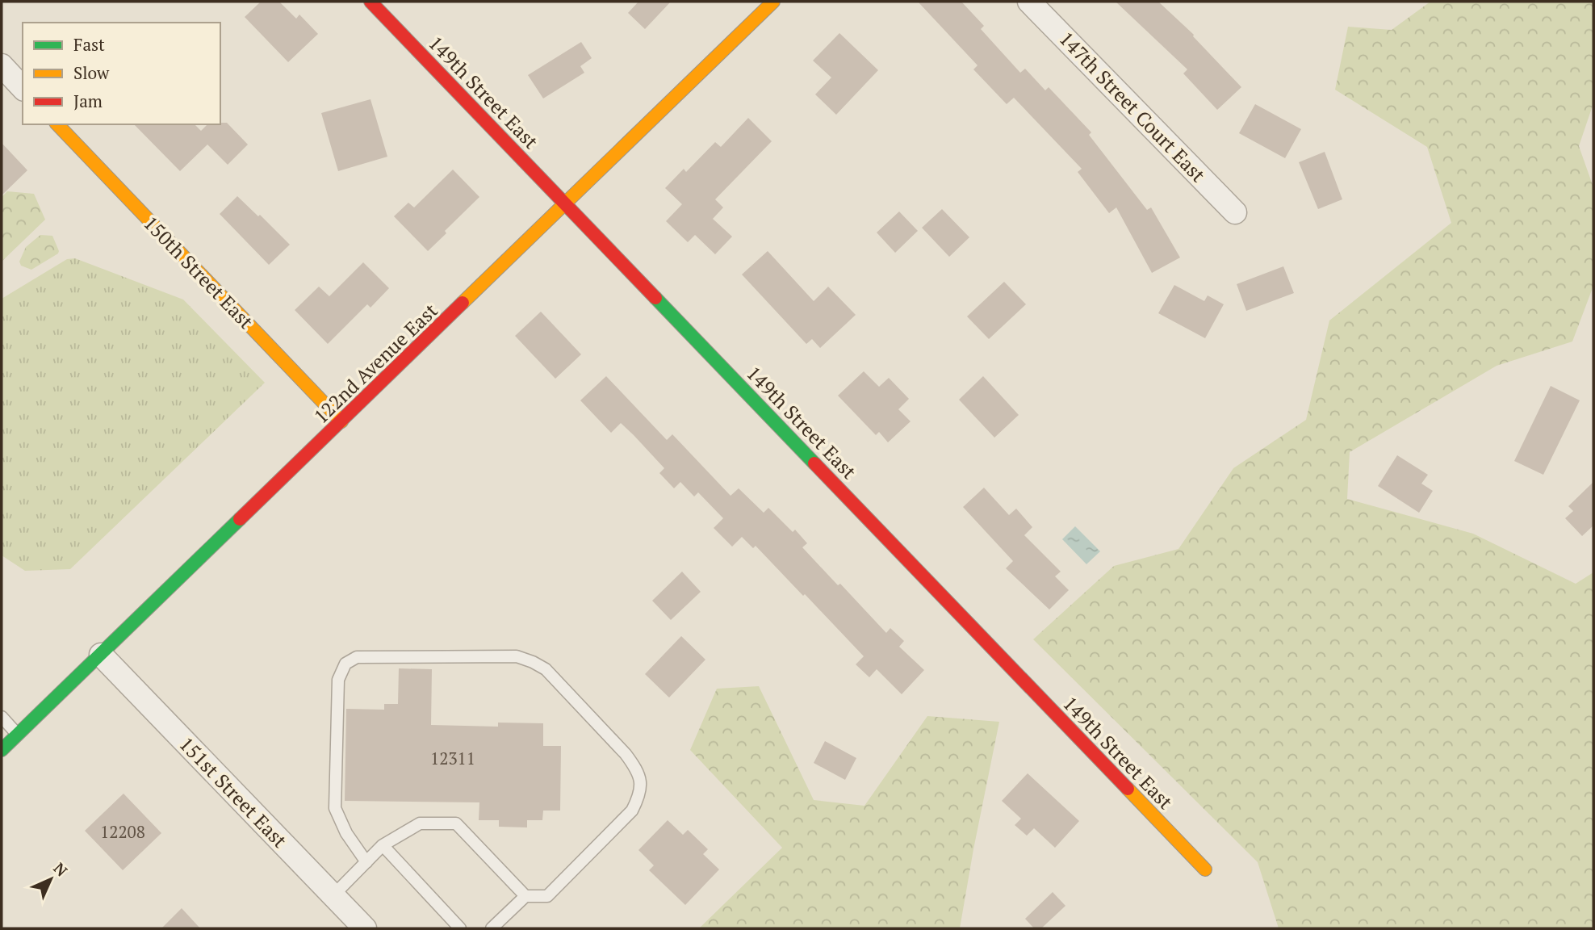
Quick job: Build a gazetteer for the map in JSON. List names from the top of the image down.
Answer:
{
  "streets": {
    "street": [
      "149th Street East",
      "147th Street Court East",
      "150th Street East",
      "122nd Avenue East",
      "151st Street East"
    ]
  },
  "crossings": [
    ["149th Street East", "122nd Avenue East"],
    ["150th Street East", "122nd Avenue East"],
    ["122nd Avenue East", "151st Street East"]
  ],
  "house_numbers": ["12311", "12208"],
  "legend": ["Fast", "Slow", "Jam"],
  "north": "top right"
}
